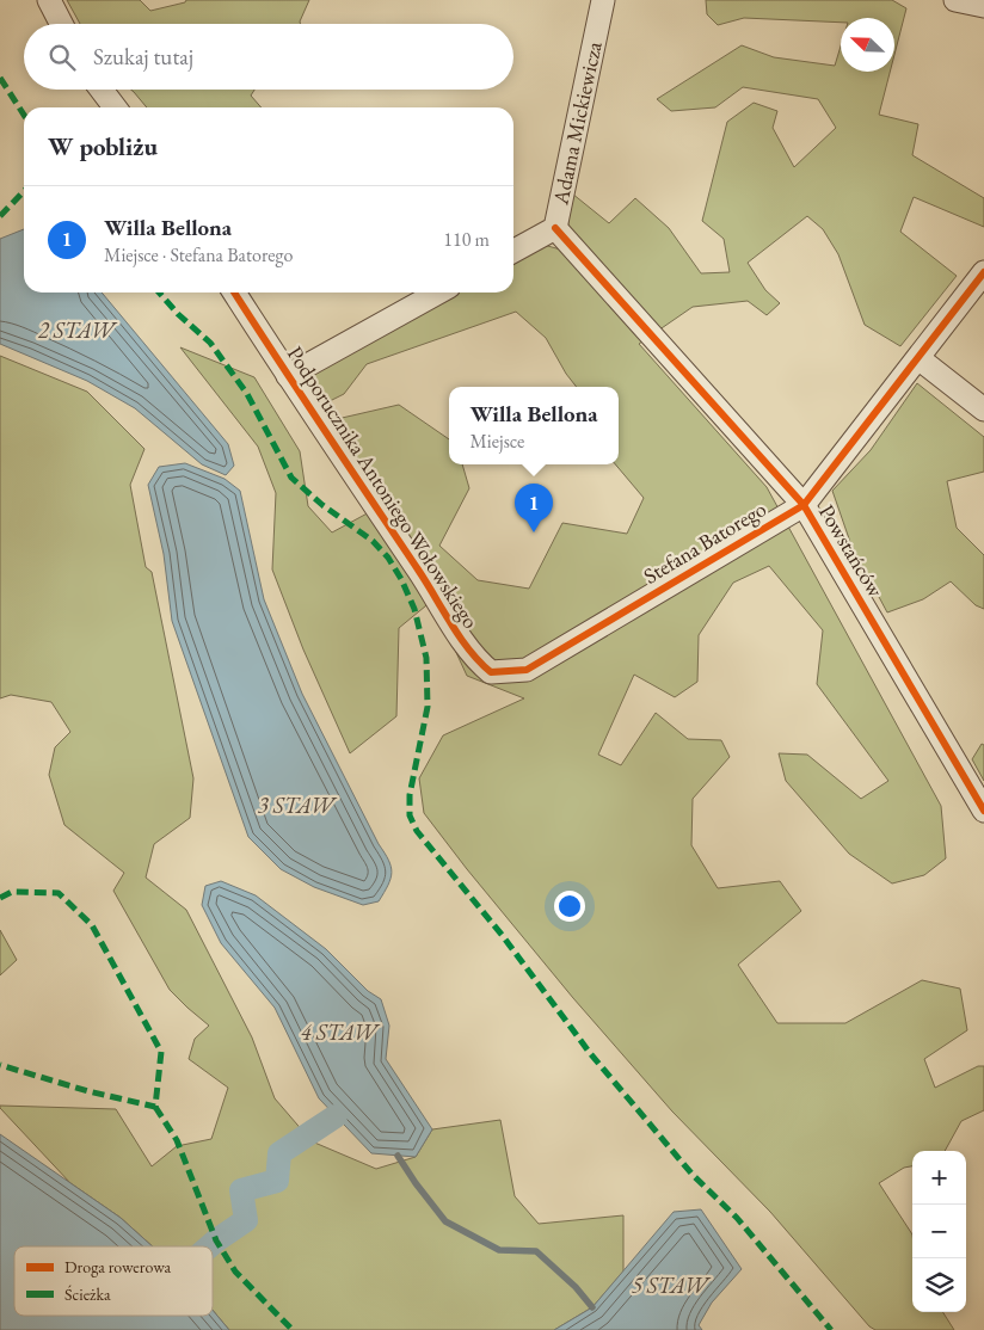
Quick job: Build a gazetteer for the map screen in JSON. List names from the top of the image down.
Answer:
{
  "streets": {
    "street": [
      "Adama Mickiewicza",
      "Podporucznika Antoniego Wołowskiego",
      "Stefana Batorego",
      "Powstańców"
    ]
  },
  "crossings": [
    ["Adama Mickiewicza", "Powstańców"],
    ["Podporucznika Antoniego Wołowskiego", "Stefana Batorego"],
    ["Stefana Batorego", "Powstańców"]
  ],
  "water": [
    "2 STAW",
    "3 STAW",
    "4 STAW",
    "5 STAW"
  ],
  "legend": ["Droga rowerowa", "Ścieżka"],
  "north": "top left",
  "page": {
    "search": "Szukaj tutaj",
    "heading": "W pobliżu",
    "list": [
      {
        "mark": "1",
        "name": "Willa Bellona",
        "note": "Miejsce · Stefana Batorego",
        "value": "110 m"
      }
    ],
    "popup": ["Willa Bellona", "Miejsce"],
    "pins": "1",
    "map_buttons": ["+", "−"]
  }
}
